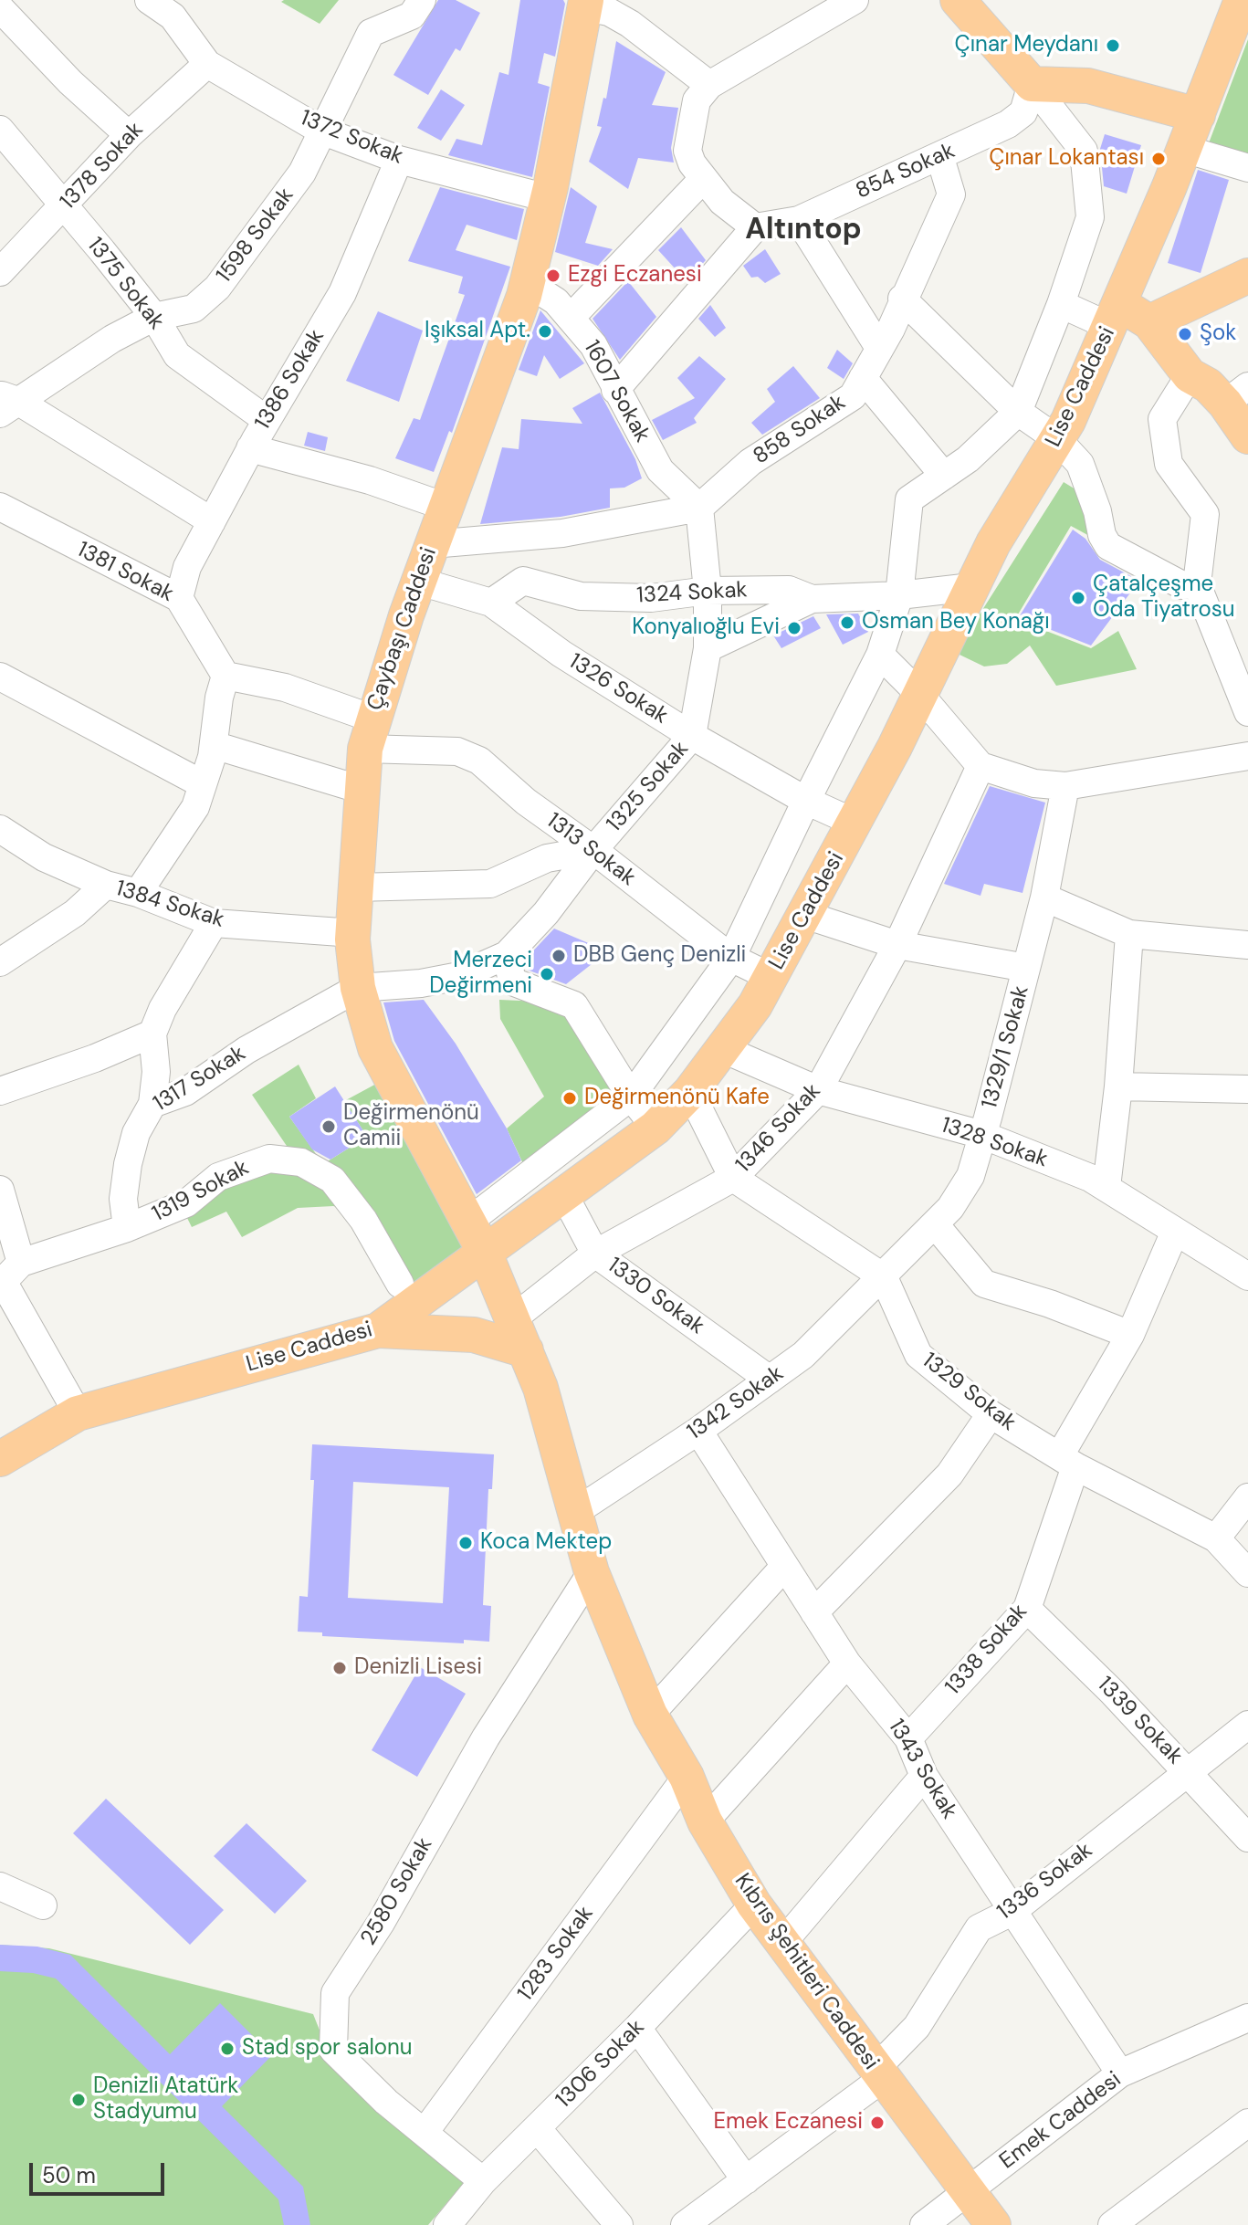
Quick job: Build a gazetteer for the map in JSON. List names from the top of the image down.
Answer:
{
  "streets": {
    "main road": ["Lise Caddesi", "Çaybaşı Caddesi", "Kıbrıs Şehitleri Caddesi"],
    "street": [
      "1372 Sokak",
      "1378 Sokak",
      "854 Sokak",
      "1598 Sokak",
      "1375 Sokak",
      "1386 Sokak",
      "1607 Sokak",
      "858 Sokak",
      "1381 Sokak",
      "1324 Sokak",
      "1326 Sokak",
      "1325 Sokak",
      "1313 Sokak",
      "1384 Sokak",
      "1329/1 Sokak",
      "1317 Sokak",
      "1346 Sokak",
      "1328 Sokak",
      "1319 Sokak",
      "1330 Sokak",
      "1329 Sokak",
      "1342 Sokak",
      "1338 Sokak",
      "1339 Sokak",
      "1343 Sokak",
      "1336 Sokak",
      "2580 Sokak",
      "1283 Sokak",
      "1306 Sokak",
      "Emek Caddesi"
    ]
  },
  "crossings": [
    ["1372 Sokak", "1378 Sokak"],
    ["1372 Sokak", "1598 Sokak"],
    ["1372 Sokak", "1386 Sokak"],
    ["1372 Sokak", "Çaybaşı Caddesi"],
    ["1378 Sokak", "1375 Sokak"],
    ["854 Sokak", "858 Sokak"],
    ["1598 Sokak", "1375 Sokak"],
    ["1375 Sokak", "1386 Sokak"],
    ["1386 Sokak", "1381 Sokak"],
    ["Lise Caddesi", "1324 Sokak"],
    ["Lise Caddesi", "Çaybaşı Caddesi"],
    ["Lise Caddesi", "1326 Sokak"],
    ["Lise Caddesi", "1313 Sokak"],
    ["Lise Caddesi", "1328 Sokak"],
    ["Lise Caddesi", "1330 Sokak"],
    ["Lise Caddesi", "Kıbrıs Şehitleri Caddesi"],
    ["1607 Sokak", "858 Sokak"],
    ["1607 Sokak", "Çaybaşı Caddesi"],
    ["1607 Sokak", "1325 Sokak"],
    ["858 Sokak", "1325 Sokak"],
    ["1324 Sokak", "1326 Sokak"],
    ["1324 Sokak", "1325 Sokak"],
    ["Çaybaşı Caddesi", "1326 Sokak"],
    ["Çaybaşı Caddesi", "1325 Sokak"],
    ["Çaybaşı Caddesi", "1313 Sokak"],
    ["Çaybaşı Caddesi", "1384 Sokak"],
    ["Çaybaşı Caddesi", "1317 Sokak"],
    ["Çaybaşı Caddesi", "Kıbrıs Şehitleri Caddesi"],
    ["1326 Sokak", "1325 Sokak"],
    ["1325 Sokak", "1313 Sokak"],
    ["1329/1 Sokak", "1328 Sokak"],
    ["1329/1 Sokak", "1329 Sokak"],
    ["1329/1 Sokak", "1342 Sokak"],
    ["1317 Sokak", "1319 Sokak"],
    ["1346 Sokak", "1328 Sokak"],
    ["1346 Sokak", "1330 Sokak"],
    ["1346 Sokak", "Kıbrıs Şehitleri Caddesi"],
    ["1328 Sokak", "1338 Sokak"],
    ["1330 Sokak", "1342 Sokak"],
    ["1329 Sokak", "1342 Sokak"],
    ["1329 Sokak", "1338 Sokak"],
    ["1342 Sokak", "1343 Sokak"],
    ["1342 Sokak", "Kıbrıs Şehitleri Caddesi"],
    ["1338 Sokak", "1339 Sokak"],
    ["1338 Sokak", "1343 Sokak"],
    ["1339 Sokak", "1336 Sokak"],
    ["1343 Sokak", "1336 Sokak"],
    ["1343 Sokak", "Emek Caddesi"],
    ["1336 Sokak", "Kıbrıs Şehitleri Caddesi"],
    ["2580 Sokak", "1283 Sokak"],
    ["2580 Sokak", "Kıbrıs Şehitleri Caddesi"],
    ["2580 Sokak", "1306 Sokak"],
    ["1283 Sokak", "Kıbrıs Şehitleri Caddesi"],
    ["Kıbrıs Şehitleri Caddesi", "1306 Sokak"],
    ["Kıbrıs Şehitleri Caddesi", "Emek Caddesi"]
  ],
  "districts": ["Altıntop"],
  "places": [
    "Çınar Meydanı",
    "Çınar Lokantası",
    "Ezgi Eczanesi",
    "Işıksal Apt.",
    "Şok",
    "Çatalçeşme Oda Tiyatrosu",
    "Osman Bey Konağı",
    "Konyalıoğlu Evi",
    "DBB Genç Denizli",
    "Merzeci Değirmeni",
    "Değirmenönü Kafe",
    "Değirmenönü Camii",
    "Koca Mektep",
    "Denizli Lisesi",
    "Stad spor salonu",
    "Denizli Atatürk Stadyumu",
    "Emek Eczanesi"
  ],
  "scale_bar": "50 m"
}
